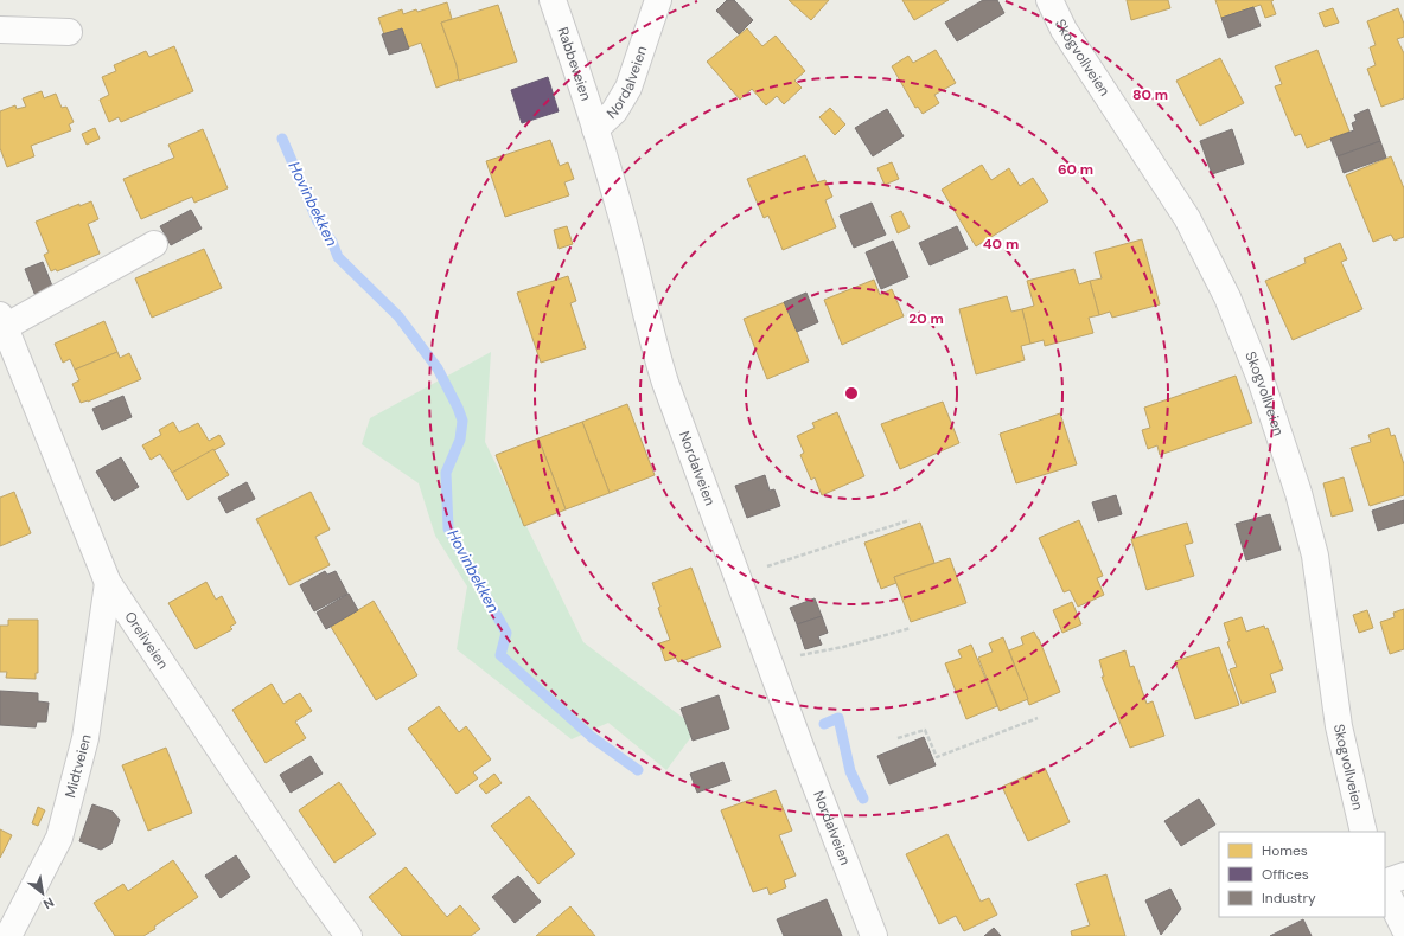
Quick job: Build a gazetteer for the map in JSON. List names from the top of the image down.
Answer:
{
  "streets": {
    "street": [
      "Skogvollveien",
      "Rabbeveien",
      "Nordalveien",
      "Oreliveien",
      "Midtveien"
    ]
  },
  "crossings": [
    ["Rabbeveien", "Nordalveien"],
    ["Oreliveien", "Midtveien"]
  ],
  "water": ["Hovinbekken"],
  "legend": ["Homes", "Offices", "Industry"],
  "north": "bottom right",
  "rings": [
    "80 m",
    "60 m",
    "40 m",
    "20 m"
  ]
}
